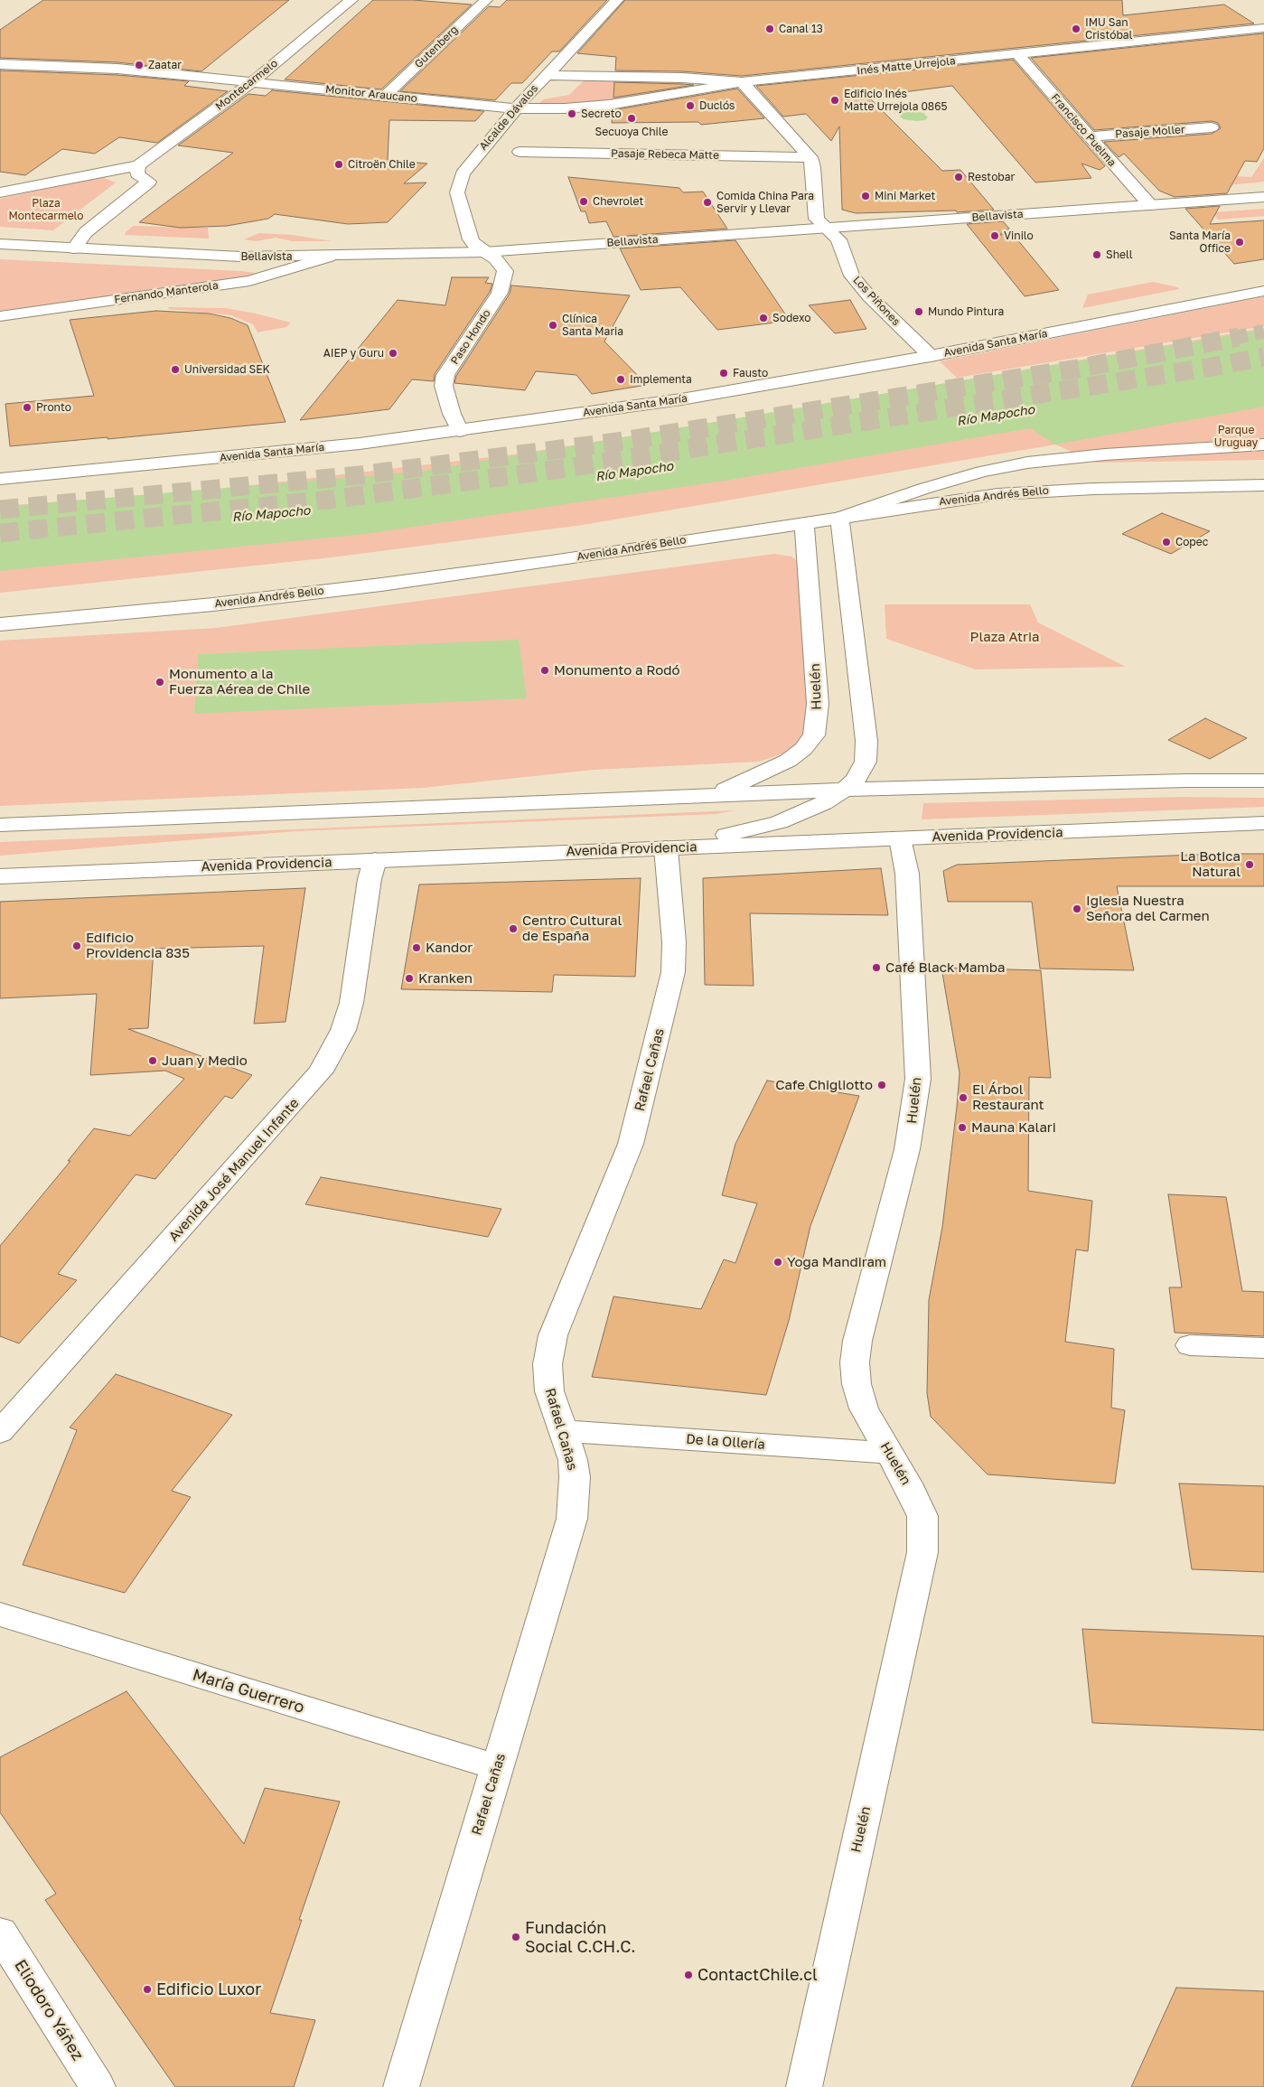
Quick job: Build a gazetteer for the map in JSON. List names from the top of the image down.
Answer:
{
  "streets": {
    "main road": [
      "Gutenberg",
      "Inés Matte Urrejola",
      "Montecarmelo",
      "Monitor Araucano",
      "Alcalde Dávalos",
      "Francisco Puelma",
      "Pasaje Moller",
      "Pasaje Rebeca Matte",
      "Bellavista",
      "Fernando Manterola",
      "Los Piñones",
      "Paso Hondo",
      "Avenida Santa María",
      "Avenida Andrés Bello",
      "Huelén",
      "Avenida Providencia",
      "Rafael Cañas",
      "Avenida José Manuel Infante",
      "De la Ollería",
      "María Guerrero",
      "Eliodoro Yáñez"
    ]
  },
  "crossings": [
    ["Gutenberg", "Monitor Araucano"],
    ["Inés Matte Urrejola", "Monitor Araucano"],
    ["Inés Matte Urrejola", "Alcalde Dávalos"],
    ["Inés Matte Urrejola", "Francisco Puelma"],
    ["Montecarmelo", "Monitor Araucano"],
    ["Monitor Araucano", "Alcalde Dávalos"],
    ["Alcalde Dávalos", "Bellavista"],
    ["Alcalde Dávalos", "Paso Hondo"],
    ["Francisco Puelma", "Pasaje Moller"],
    ["Francisco Puelma", "Bellavista"],
    ["Pasaje Rebeca Matte", "Los Piñones"],
    ["Bellavista", "Fernando Manterola"],
    ["Bellavista", "Los Piñones"],
    ["Bellavista", "Paso Hondo"],
    ["Los Piñones", "Avenida Santa María"],
    ["Paso Hondo", "Avenida Santa María"],
    ["Avenida Andrés Bello", "Huelén"],
    ["Huelén", "Avenida Providencia"],
    ["Huelén", "De la Ollería"],
    ["Avenida Providencia", "Rafael Cañas"],
    ["Avenida Providencia", "Avenida José Manuel Infante"],
    ["Rafael Cañas", "De la Ollería"],
    ["Rafael Cañas", "María Guerrero"]
  ],
  "water": ["Río Mapocho"],
  "parks": ["Plaza Montecarmelo", "Parque Uruguay", "Plaza Atria"],
  "places": [
    "Canal 13",
    "IMU San Cristóbal",
    "Zaatar",
    "Edificio Inés Matte Urrejola 0865",
    "Duclós",
    "Secreto",
    "Secuoya Chile",
    "Citroën Chile",
    "Restobar",
    "Mini Market",
    "Chevrolet",
    "Comida China Para Servir y Llevar",
    "Vinilo",
    "Santa María Office",
    "Shell",
    "Mundo Pintura",
    "Sodexo",
    "Clínica Santa Maria",
    "AIEP y Guru",
    "Universidad SEK",
    "Fausto",
    "Implementa",
    "Pronto",
    "Copec",
    "Monumento a Rodó",
    "Monumento a la Fuerza Aérea de Chile",
    "La Botica Natural",
    "Iglesia Nuestra Señora del Carmen",
    "Centro Cultural de España",
    "Edificio Providencia 835",
    "Kandor",
    "Café Black Mamba",
    "Kranken",
    "Juan y Medio",
    "Cafe Chigliotto",
    "El Árbol Restaurant",
    "Mauna Kalari",
    "Yoga Mandiram",
    "Fundación Social C.CH.C.",
    "ContactChile.cl",
    "Edificio Luxor"
  ]
}
